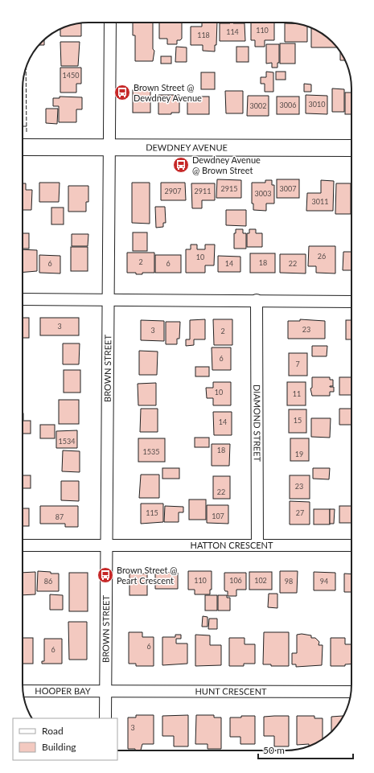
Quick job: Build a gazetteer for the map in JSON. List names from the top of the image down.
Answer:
{
  "streets": {
    "street": [
      "DEWDNEY AVENUE",
      "BROWN STREET",
      "DIAMOND STREET",
      "HATTON CRESCENT",
      "HOOPER BAY",
      "HUNT CRESCENT"
    ]
  },
  "crossings": [
    ["DEWDNEY AVENUE", "BROWN STREET"],
    ["BROWN STREET", "HATTON CRESCENT"],
    ["BROWN STREET", "HOOPER BAY"],
    ["BROWN STREET", "HUNT CRESCENT"],
    ["DIAMOND STREET", "HATTON CRESCENT"],
    ["HOOPER BAY", "HUNT CRESCENT"]
  ],
  "places": {
    "bus stop": ["Brown Street @ Dewdney Avenue", "Dewdney Avenue @ Brown Street", "Brown Street @ Peart Crescent"]
  },
  "house_numbers": [
    "110",
    "114",
    "118",
    "1450",
    "3010",
    "3006",
    "3002",
    "2915",
    "3007",
    "2907",
    "2911",
    "3003",
    "3011",
    "26",
    "10",
    "2",
    "18",
    "6",
    "6",
    "14",
    "22",
    "3",
    "23",
    "3",
    "2",
    "6",
    "7",
    "10",
    "11",
    "15",
    "14",
    "1534",
    "18",
    "1535",
    "19",
    "23",
    "22",
    "115",
    "27",
    "107",
    "87",
    "110",
    "106",
    "102",
    "86",
    "98",
    "94",
    "6",
    "6",
    "3"
  ],
  "legend": ["Road", "Building"],
  "scale_bar": "50 m"
}
